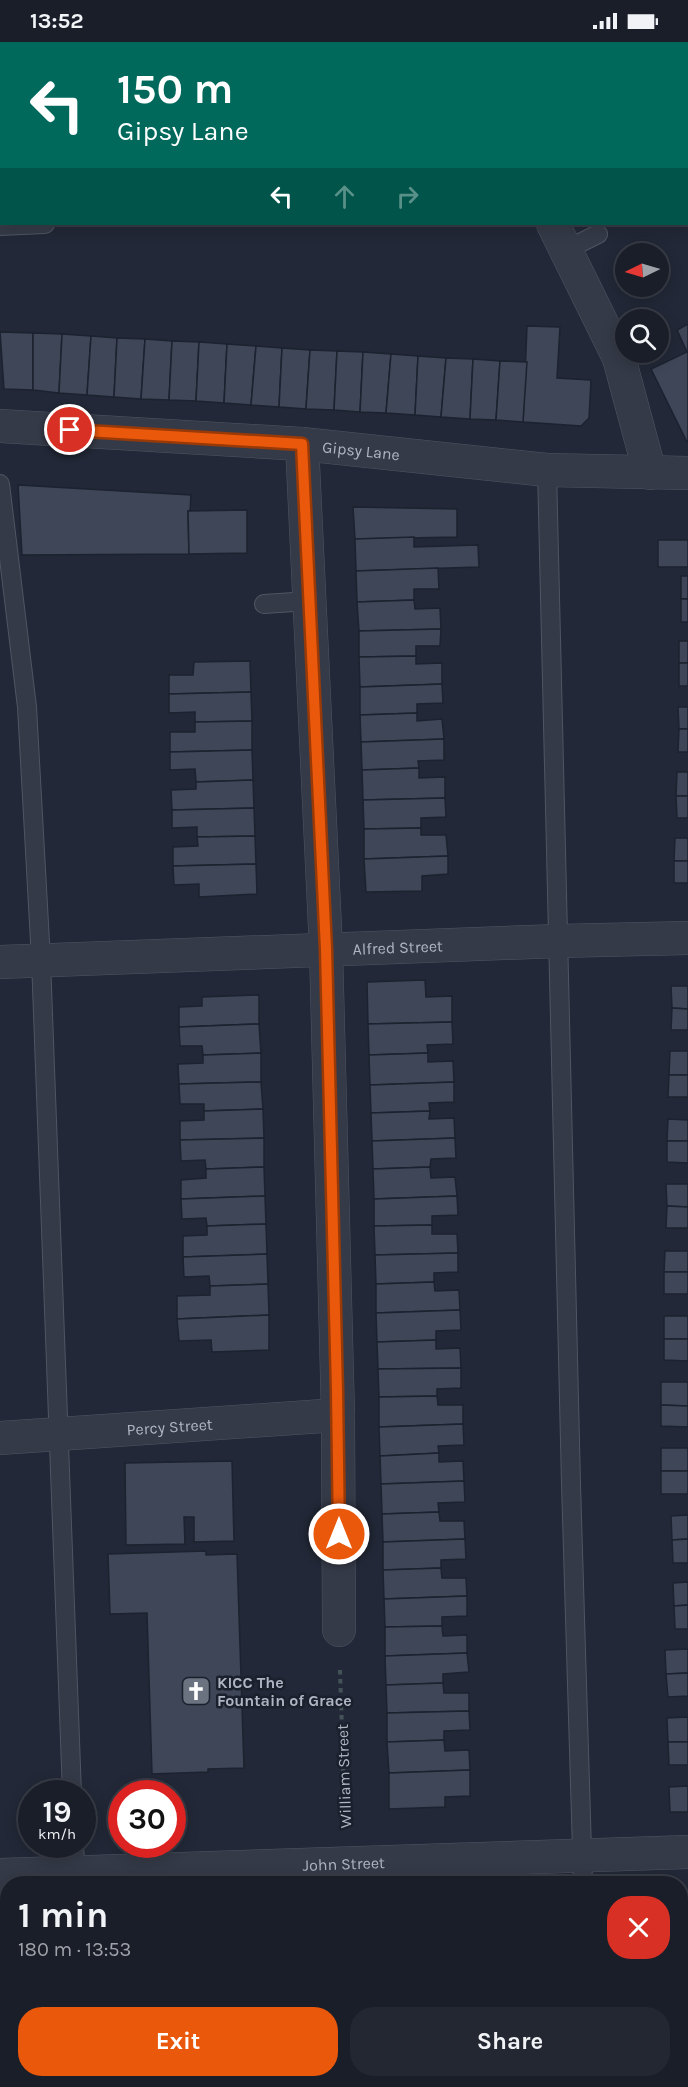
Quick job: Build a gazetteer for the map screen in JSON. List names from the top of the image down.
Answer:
{
  "streets": {
    "street": [
      "Gipsy Lane",
      "Alfred Street",
      "Percy Street",
      "John Street"
    ],
    "path": ["William Street"]
  },
  "crossings": [
    ["William Street", "John Street"]
  ],
  "places": {
    "church": ["KICC The Fountain of Grace"]
  },
  "north": "left",
  "page": {
    "status": "13:52",
    "turn": ["150 m", "Gipsy Lane"],
    "speed": "19 km/h",
    "limit": "30",
    "heading": ["1 min", "180 m · 13:53"],
    "buttons": ["Exit", "Share"]
  }
}
